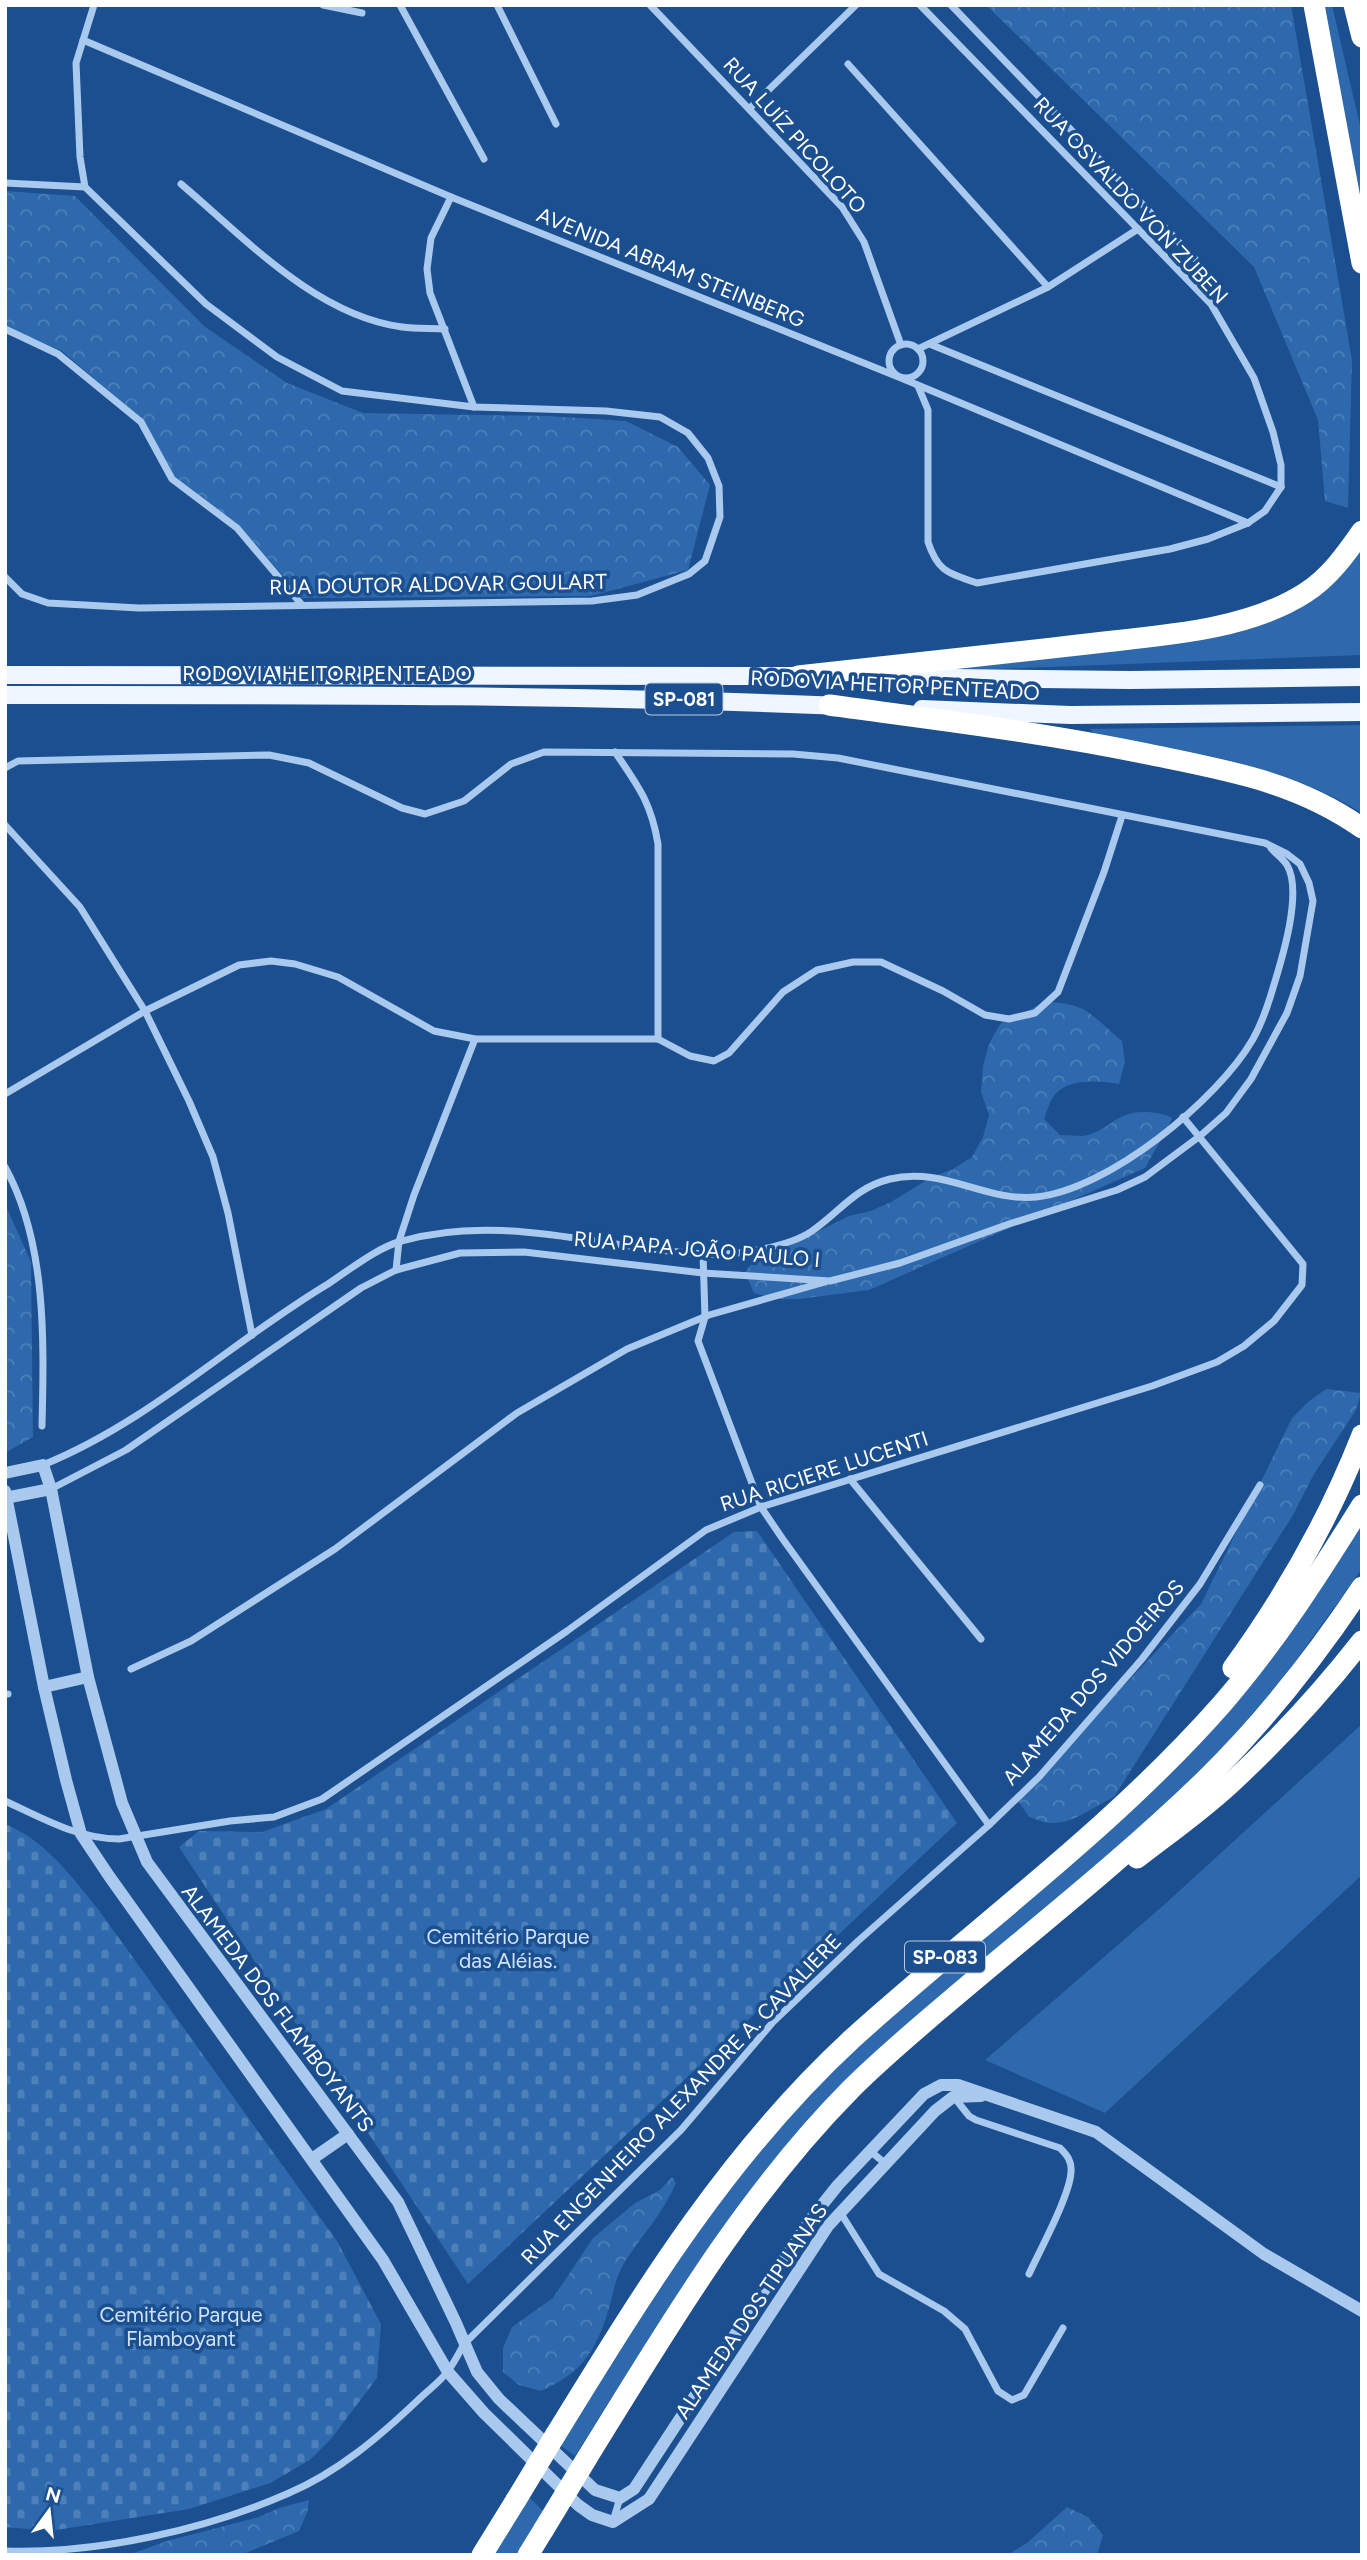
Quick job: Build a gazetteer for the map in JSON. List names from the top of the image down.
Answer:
{
  "streets": {
    "highway": ["SP-083"],
    "main road": ["RODOVIA HEITOR PENTEADO", "SP-081"],
    "street": [
      "RUA LUÍZ PICOLOTO",
      "RUA OSVALDO VON ZUBEN",
      "AVENIDA ABRAM STEINBERG",
      "RUA DOUTOR ALDOVAR GOULART",
      "RUA PAPA JOÃO PAULO I",
      "RUA RICIERE LUCENTI",
      "ALAMEDA DOS VIDOEIROS",
      "ALAMEDA DOS FLAMBOYANTS",
      "RUA ENGENHEIRO ALEXANDRE A. CAVALIERE",
      "ALAMEDA DOS TIPUANAS"
    ]
  },
  "crossings": [
    ["RUA LUÍZ PICOLOTO", "AVENIDA ABRAM STEINBERG"],
    ["RUA PAPA JOÃO PAULO I", "RUA RICIERE LUCENTI"],
    ["RUA PAPA JOÃO PAULO I", "ALAMEDA DOS FLAMBOYANTS"],
    ["RUA RICIERE LUCENTI", "ALAMEDA DOS FLAMBOYANTS"],
    ["ALAMEDA DOS VIDOEIROS", "RUA ENGENHEIRO ALEXANDRE A. CAVALIERE"],
    ["ALAMEDA DOS FLAMBOYANTS", "RUA ENGENHEIRO ALEXANDRE A. CAVALIERE"],
    ["ALAMEDA DOS FLAMBOYANTS", "ALAMEDA DOS TIPUANAS"]
  ],
  "parks": ["Cemitério Parque das Aléias.", "Cemitério Parque Flamboyant"],
  "north": "top"
}
